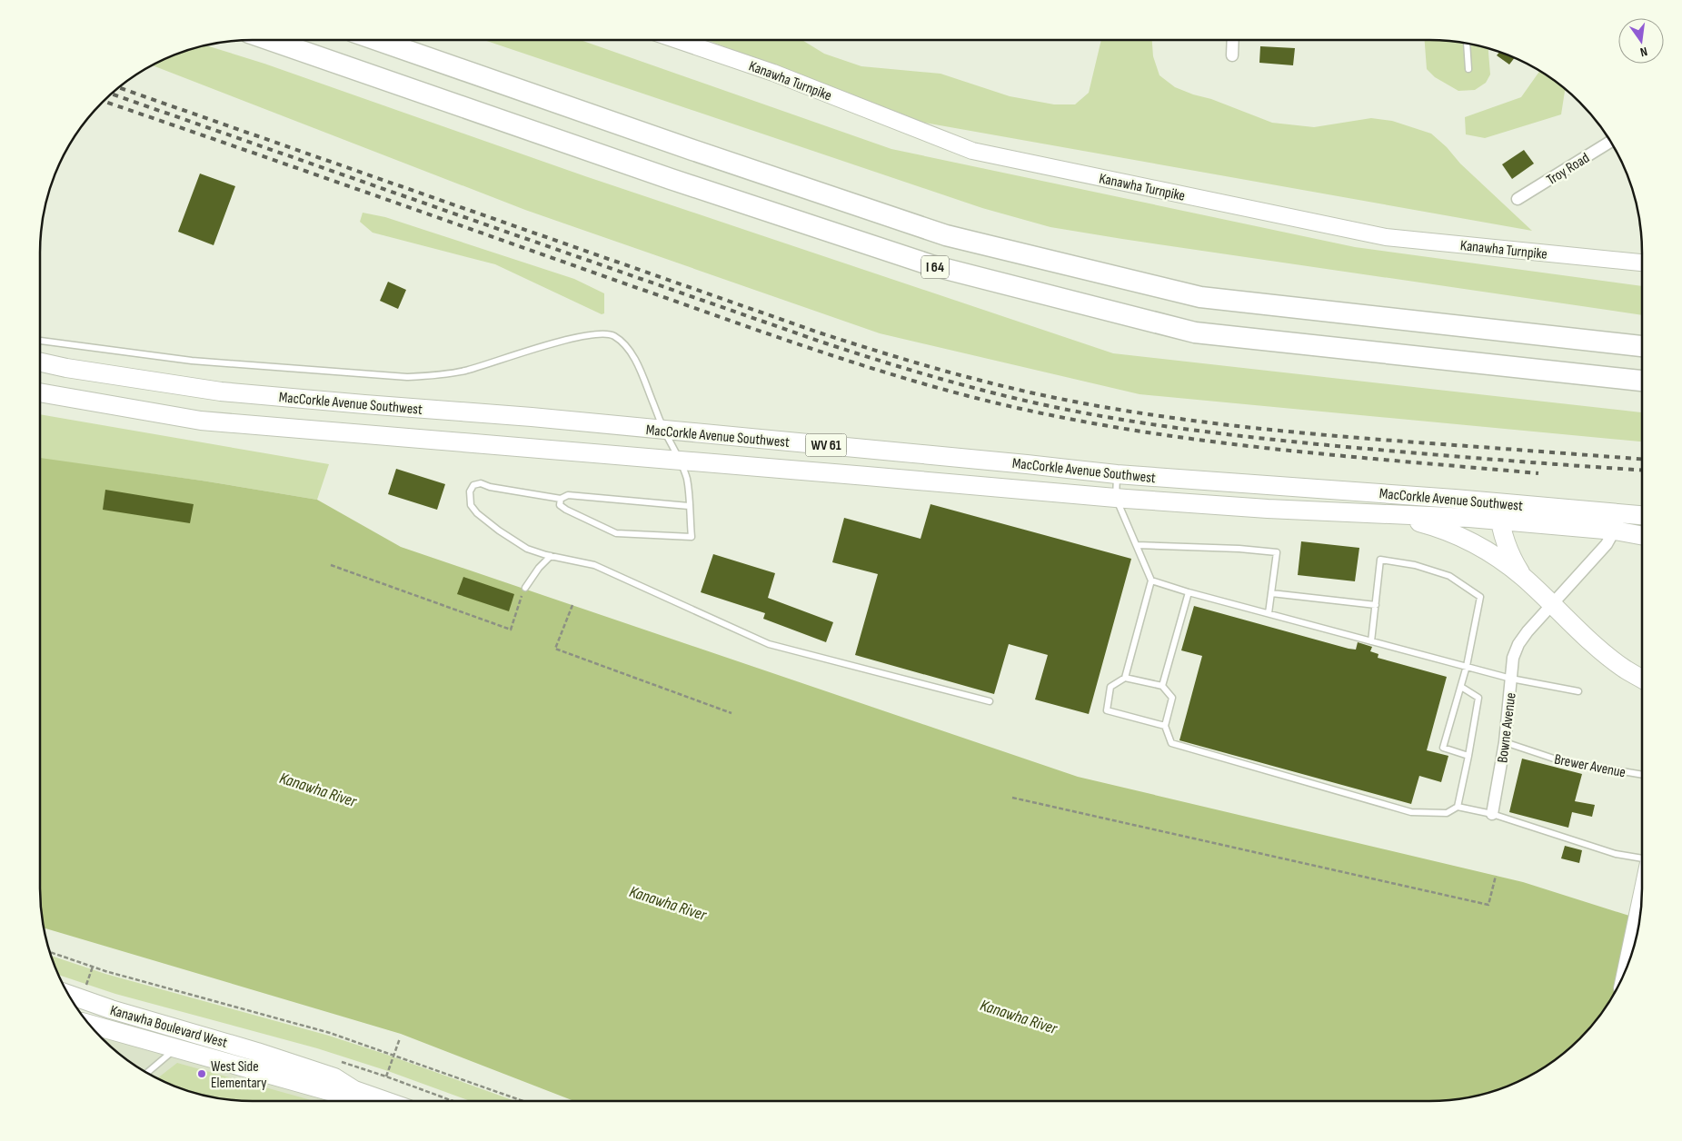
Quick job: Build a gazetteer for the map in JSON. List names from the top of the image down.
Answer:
{
  "streets": {
    "highway": ["I 64"],
    "main road": [
      "Kanawha Turnpike",
      "MacCorkle Avenue Southwest",
      "WV 61",
      "Kanawha Boulevard West"
    ],
    "street": ["Troy Road", "Bowne Avenue"],
    "lane": ["Brewer Avenue"]
  },
  "crossings": [
    ["MacCorkle Avenue Southwest", "Bowne Avenue"],
    ["Bowne Avenue", "Brewer Avenue"]
  ],
  "water": ["Kanawha River"],
  "places": ["West Side Elementary"],
  "north": "bottom"
}
